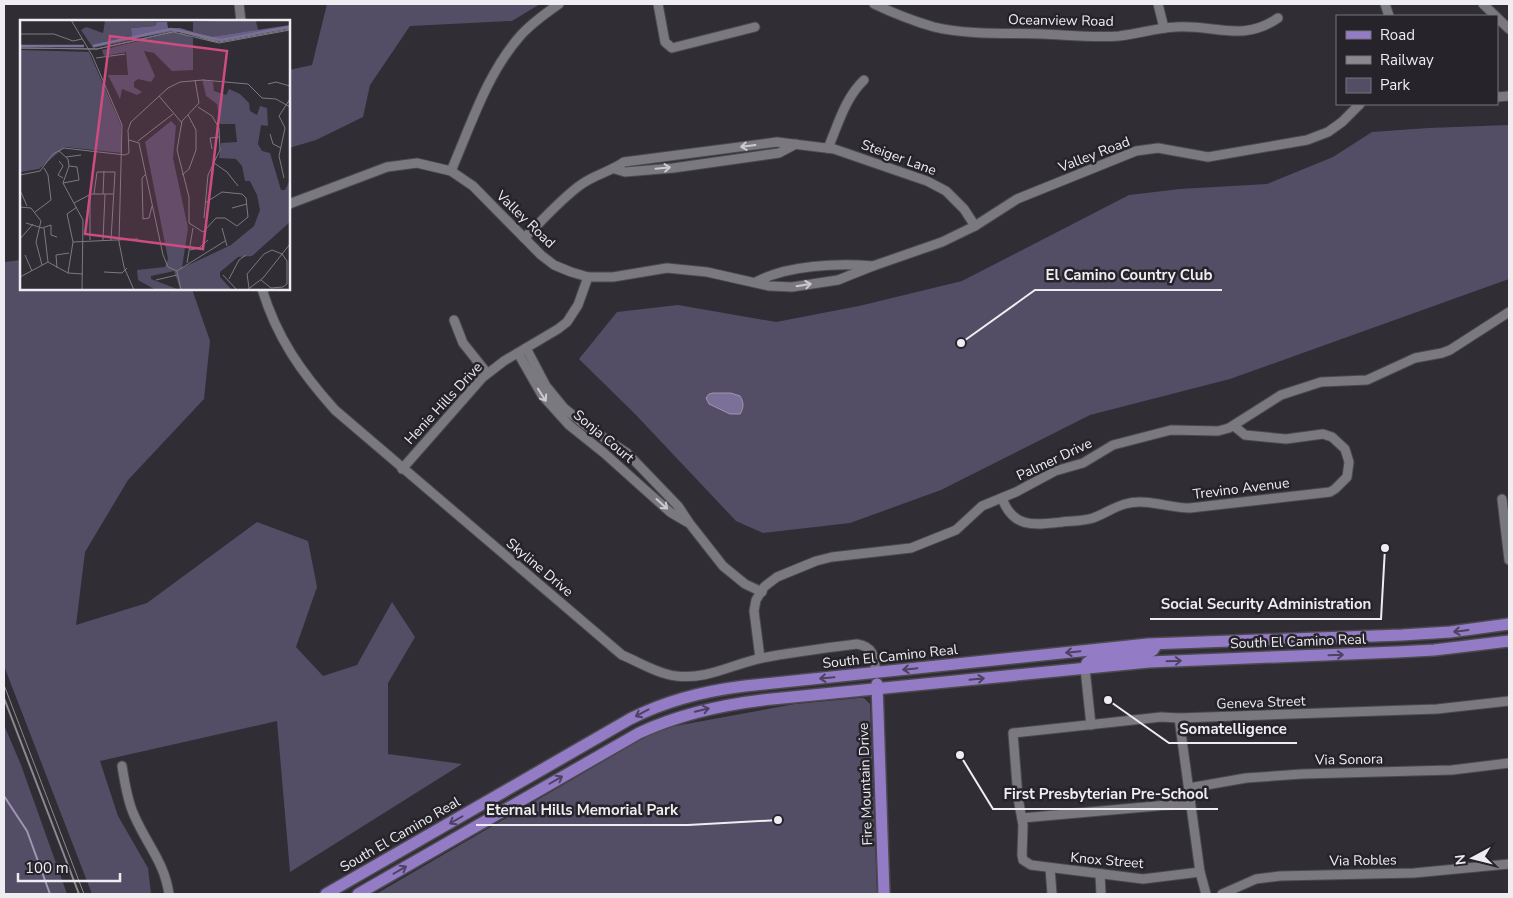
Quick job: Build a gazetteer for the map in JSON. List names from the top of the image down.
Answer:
{
  "streets": {
    "main road": ["South El Camino Real", "Fire Mountain Drive"],
    "street": [
      "Oceanview Road",
      "Valley Road",
      "Steiger Lane",
      "Henie Hills Drive",
      "Sonja Court",
      "Palmer Drive",
      "Trevino Avenue",
      "Skyline Drive",
      "Geneva Street",
      "Via Sonora",
      "Knox Street",
      "Via Robles"
    ]
  },
  "crossings": [
    ["Valley Road", "Steiger Lane"],
    ["Valley Road", "Henie Hills Drive"],
    ["Henie Hills Drive", "Sonja Court"],
    ["Henie Hills Drive", "Skyline Drive"],
    ["Sonja Court", "Palmer Drive"],
    ["Palmer Drive", "Trevino Avenue"],
    ["Skyline Drive", "South El Camino Real"],
    ["Skyline Drive", "Fire Mountain Drive"],
    ["South El Camino Real", "Fire Mountain Drive"]
  ],
  "places": [
    "El Camino Country Club",
    "Social Security Administration",
    "Somatelligence",
    "First Presbyterian Pre-School",
    "Eternal Hills Memorial Park"
  ],
  "legend": ["Road", "Railway", "Park"],
  "scale_bar": "100 m",
  "north": "left"
}
